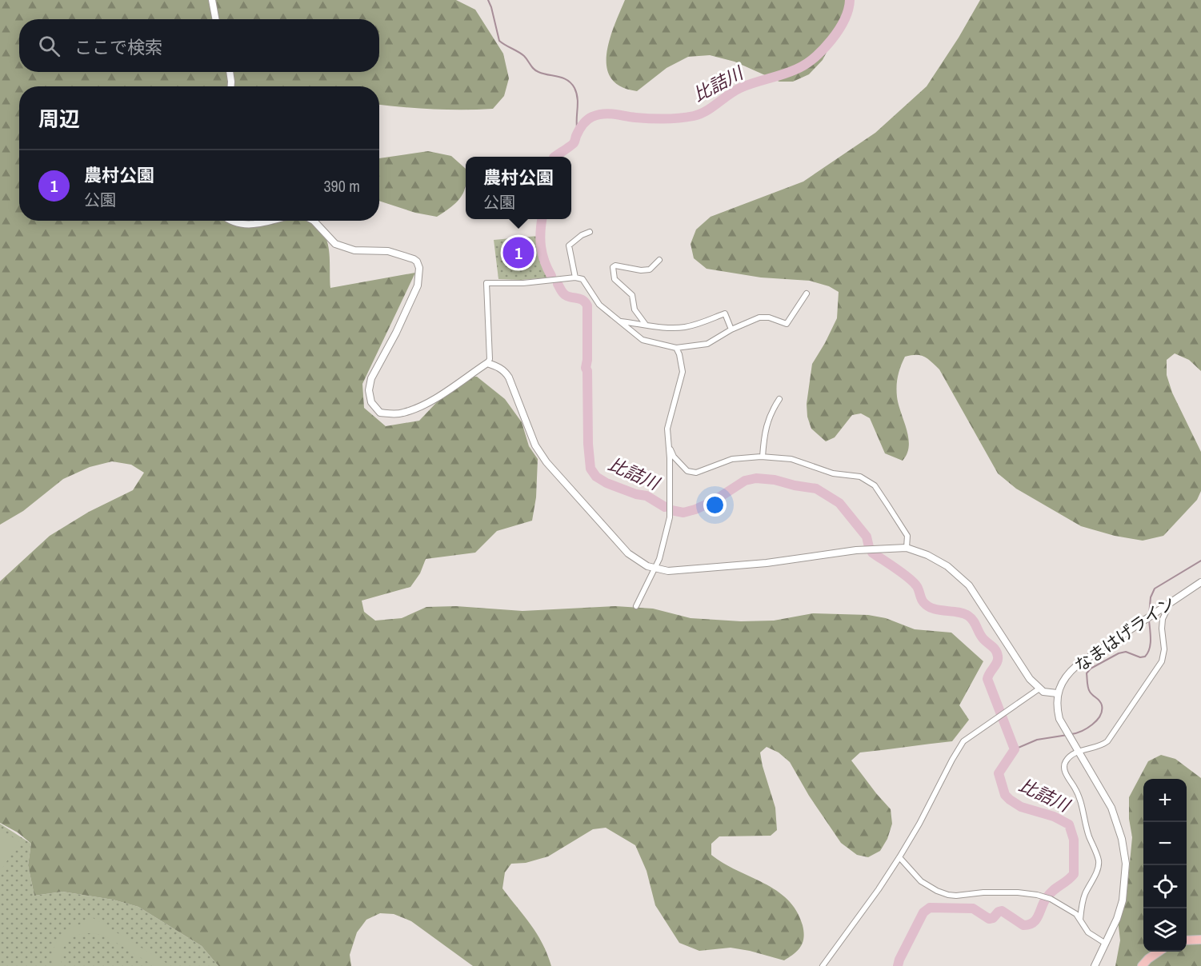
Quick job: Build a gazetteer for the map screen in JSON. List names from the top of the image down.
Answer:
{
  "streets": {
    "street": ["なまはげライン"]
  },
  "water": ["比詰川"],
  "page": {
    "search": "ここで検索",
    "heading": "周辺",
    "list": [
      {
        "mark": "1",
        "name": "農村公園",
        "note": "公園",
        "value": "390 m"
      }
    ],
    "popup": ["農村公園", "公園"],
    "pins": "1",
    "map_buttons": ["+", "−"]
  }
}
